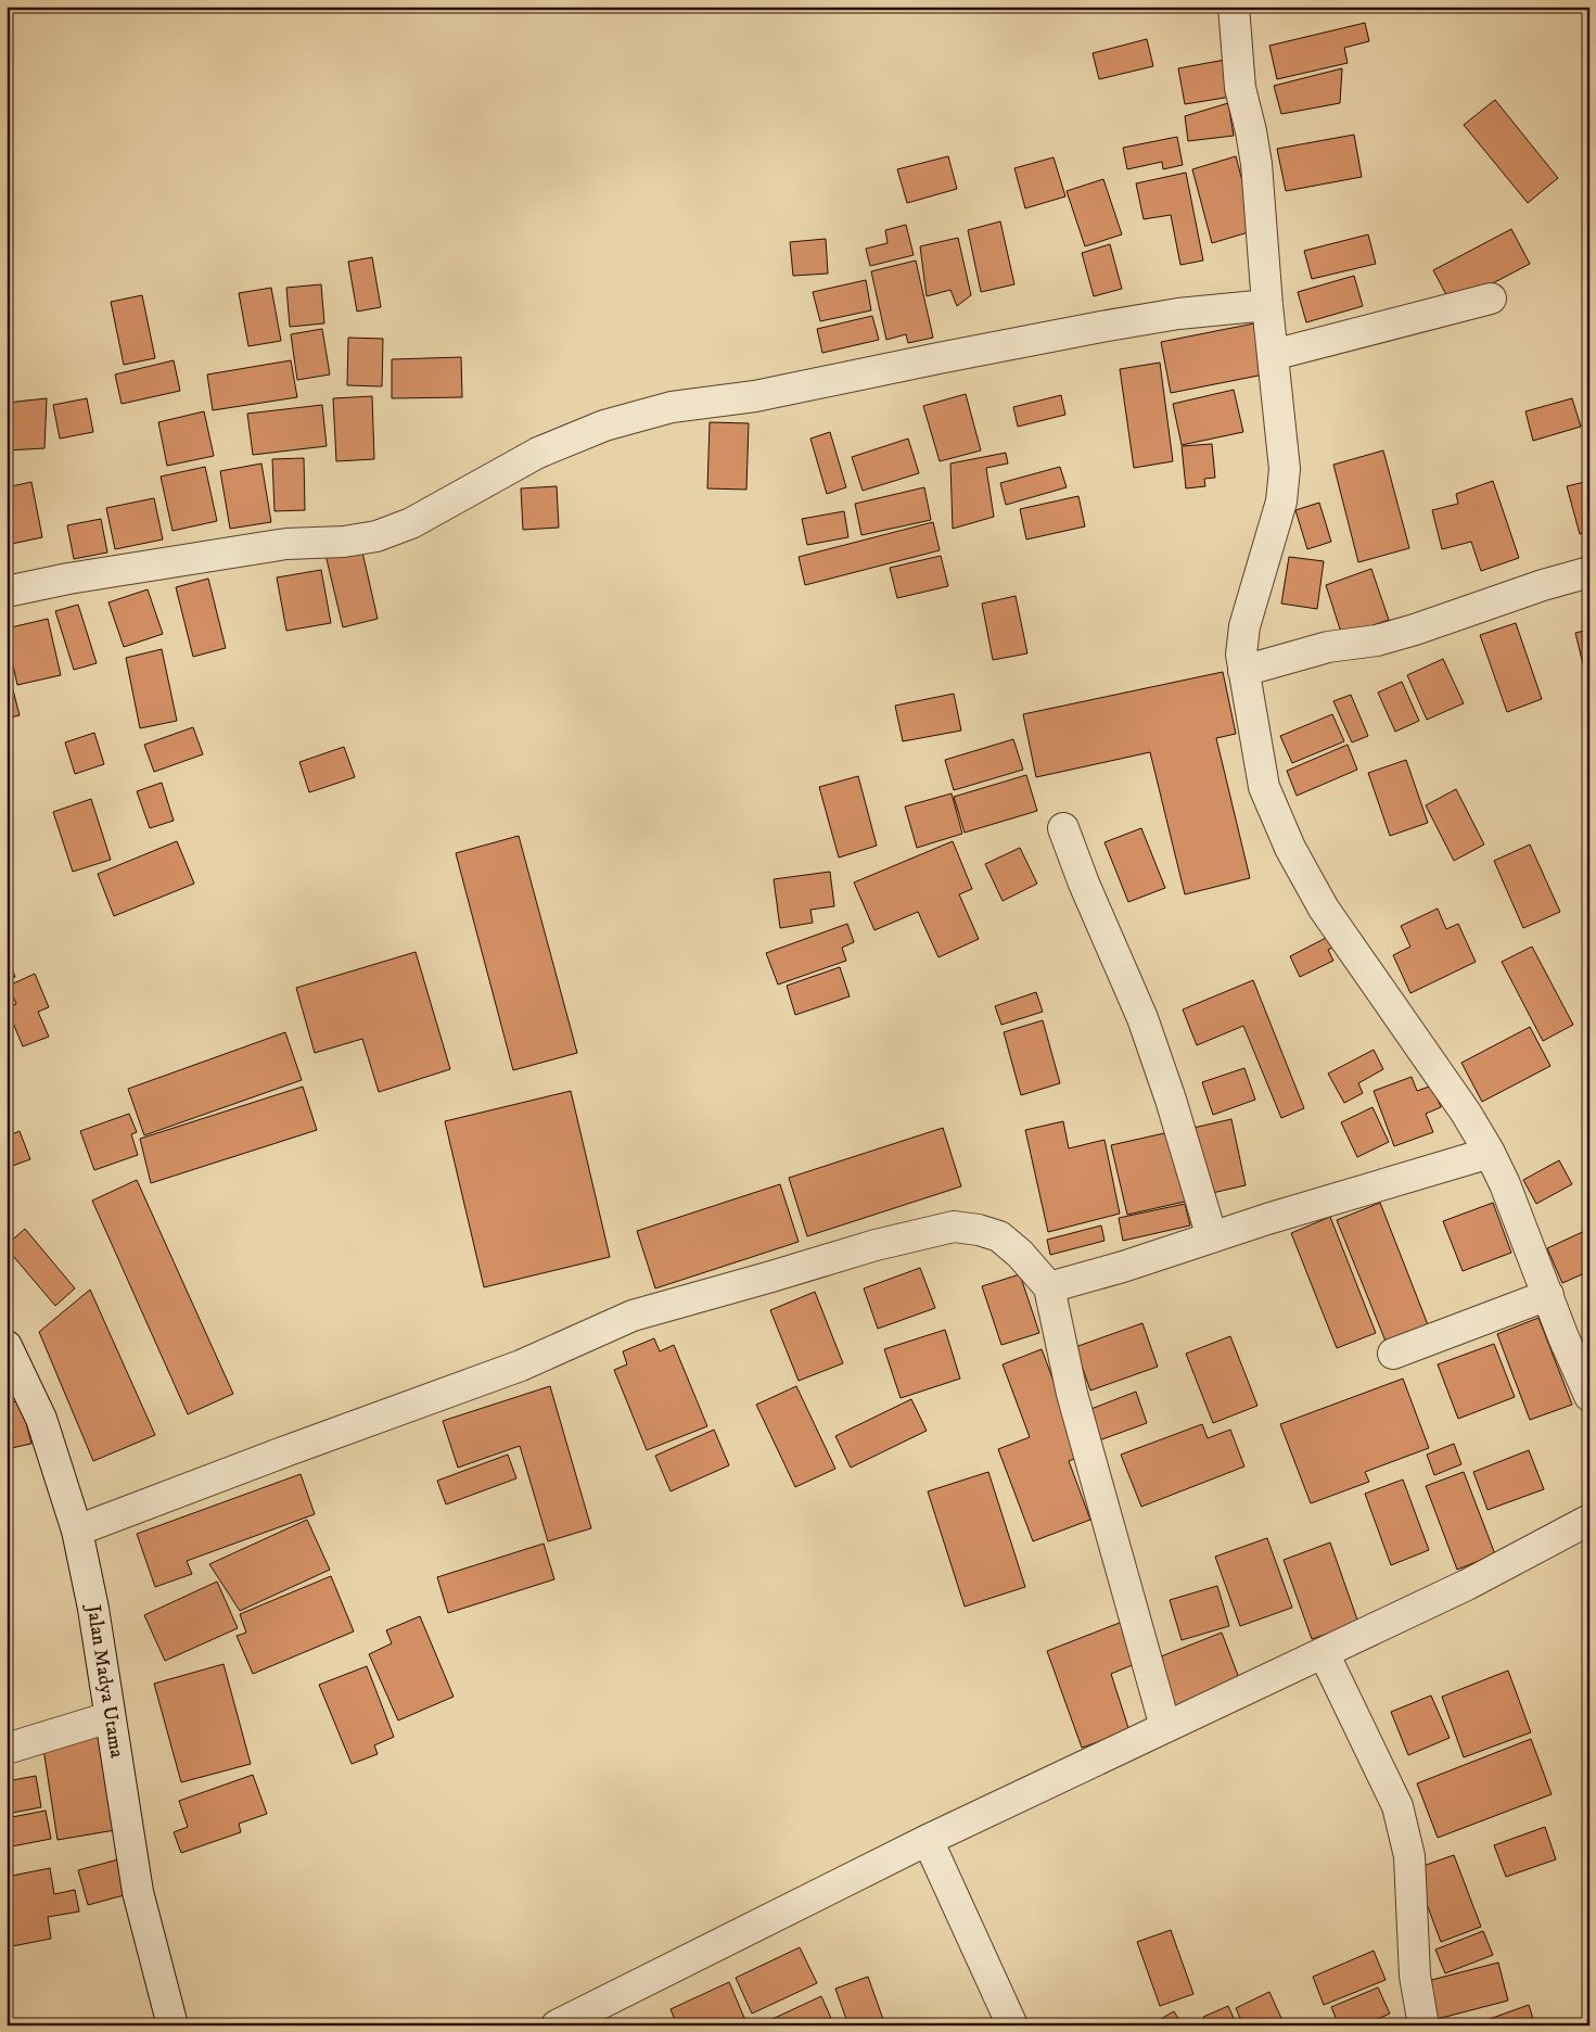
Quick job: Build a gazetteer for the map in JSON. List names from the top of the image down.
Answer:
{
  "streets": {
    "street": ["Jalan Madya Utama"]
  }
}
